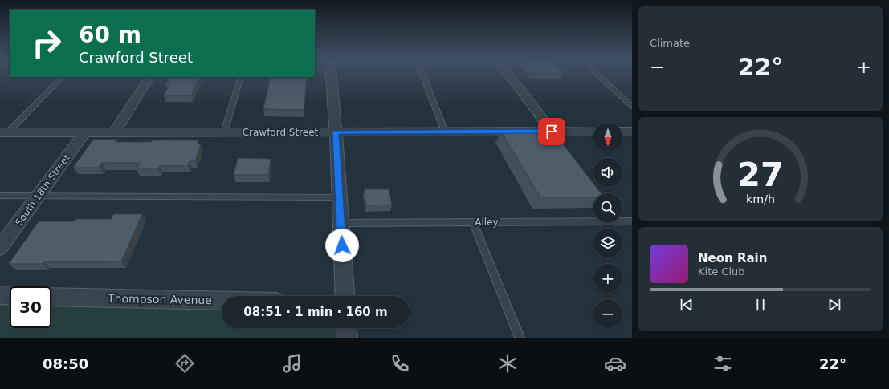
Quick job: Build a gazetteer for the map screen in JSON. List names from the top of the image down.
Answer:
{
  "streets": {
    "street": ["Crawford Street", "South 18th Street", "Thompson Avenue"],
    "lane": ["Alley"]
  },
  "crossings": [
    ["Crawford Street", "South 18th Street"]
  ],
  "north": "bottom",
  "page": {
    "tile": "Climate",
    "turn": ["60 m", "Crawford Street"],
    "heat": ["−", "22°", "+"],
    "map_buttons": ["+", "−"],
    "song": ["Neon Rain", "Kite Club"],
    "limit": "30",
    "trip": "08:51 · 1 min · 160 m",
    "tabs": ["08:50", "22°"],
    "gauge": ["27", "km/h"]
  }
}
